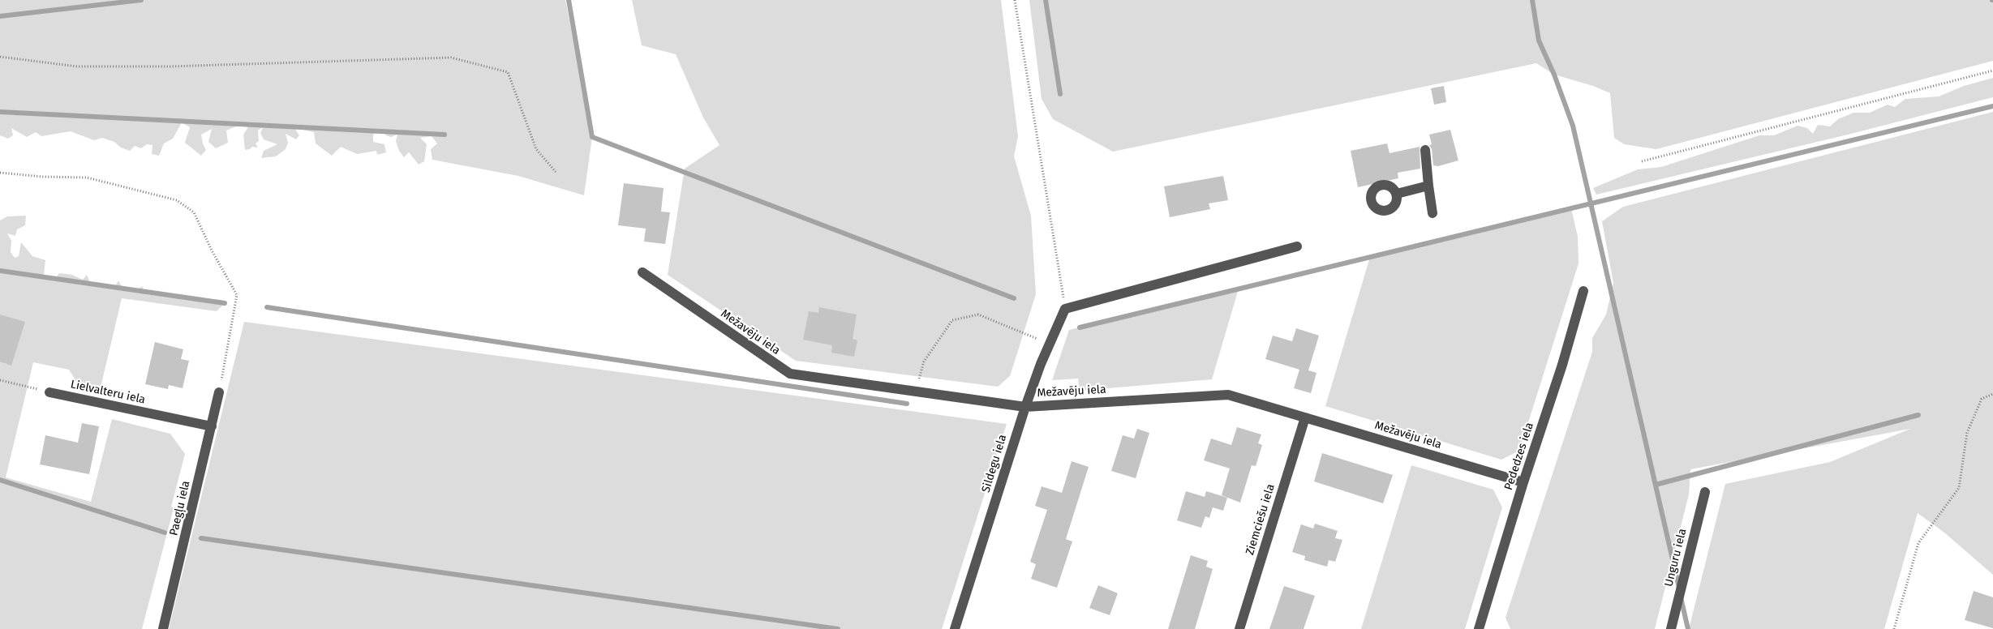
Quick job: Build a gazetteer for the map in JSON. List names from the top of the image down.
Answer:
{
  "streets": {
    "street": [
      "Mežavēju iela",
      "Lielvalteru iela",
      "Pededzes iela",
      "Sildegu iela",
      "Paegļu iela",
      "Ziemciešu iela",
      "Unguru iela"
    ]
  },
  "crossings": [
    ["Mežavēju iela", "Pededzes iela"],
    ["Mežavēju iela", "Sildegu iela"],
    ["Mežavēju iela", "Ziemciešu iela"],
    ["Lielvalteru iela", "Paegļu iela"]
  ]
}
